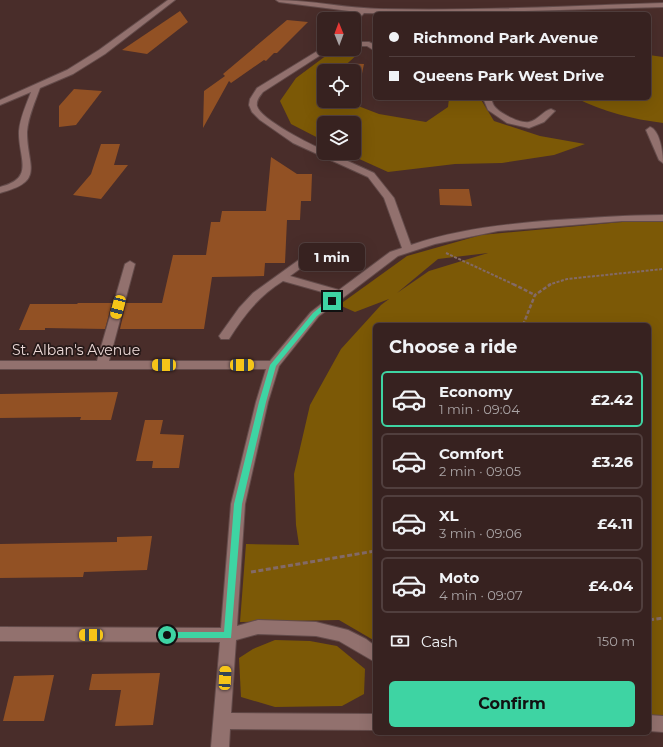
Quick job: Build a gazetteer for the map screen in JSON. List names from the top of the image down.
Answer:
{
  "streets": {
    "street": ["St. Alban's Avenue"]
  },
  "north": "top",
  "page": {
    "banner": ["Richmond Park Avenue", "Queens Park West Drive"],
    "bubble": "1 min",
    "heading": "Choose a ride",
    "list": [
      {
        "name": "Economy",
        "note": "1 min · 09:04",
        "value": "£2.42"
      },
      {
        "name": "Comfort",
        "note": "2 min · 09:05",
        "value": "£3.26"
      },
      {
        "name": "XL",
        "note": "3 min · 09:06",
        "value": "£4.11"
      },
      {
        "name": "Moto",
        "note": "4 min · 09:07",
        "value": "£4.04"
      }
    ],
    "pay": ["Cash", "150 m"],
    "buttons": "Confirm"
  }
}
